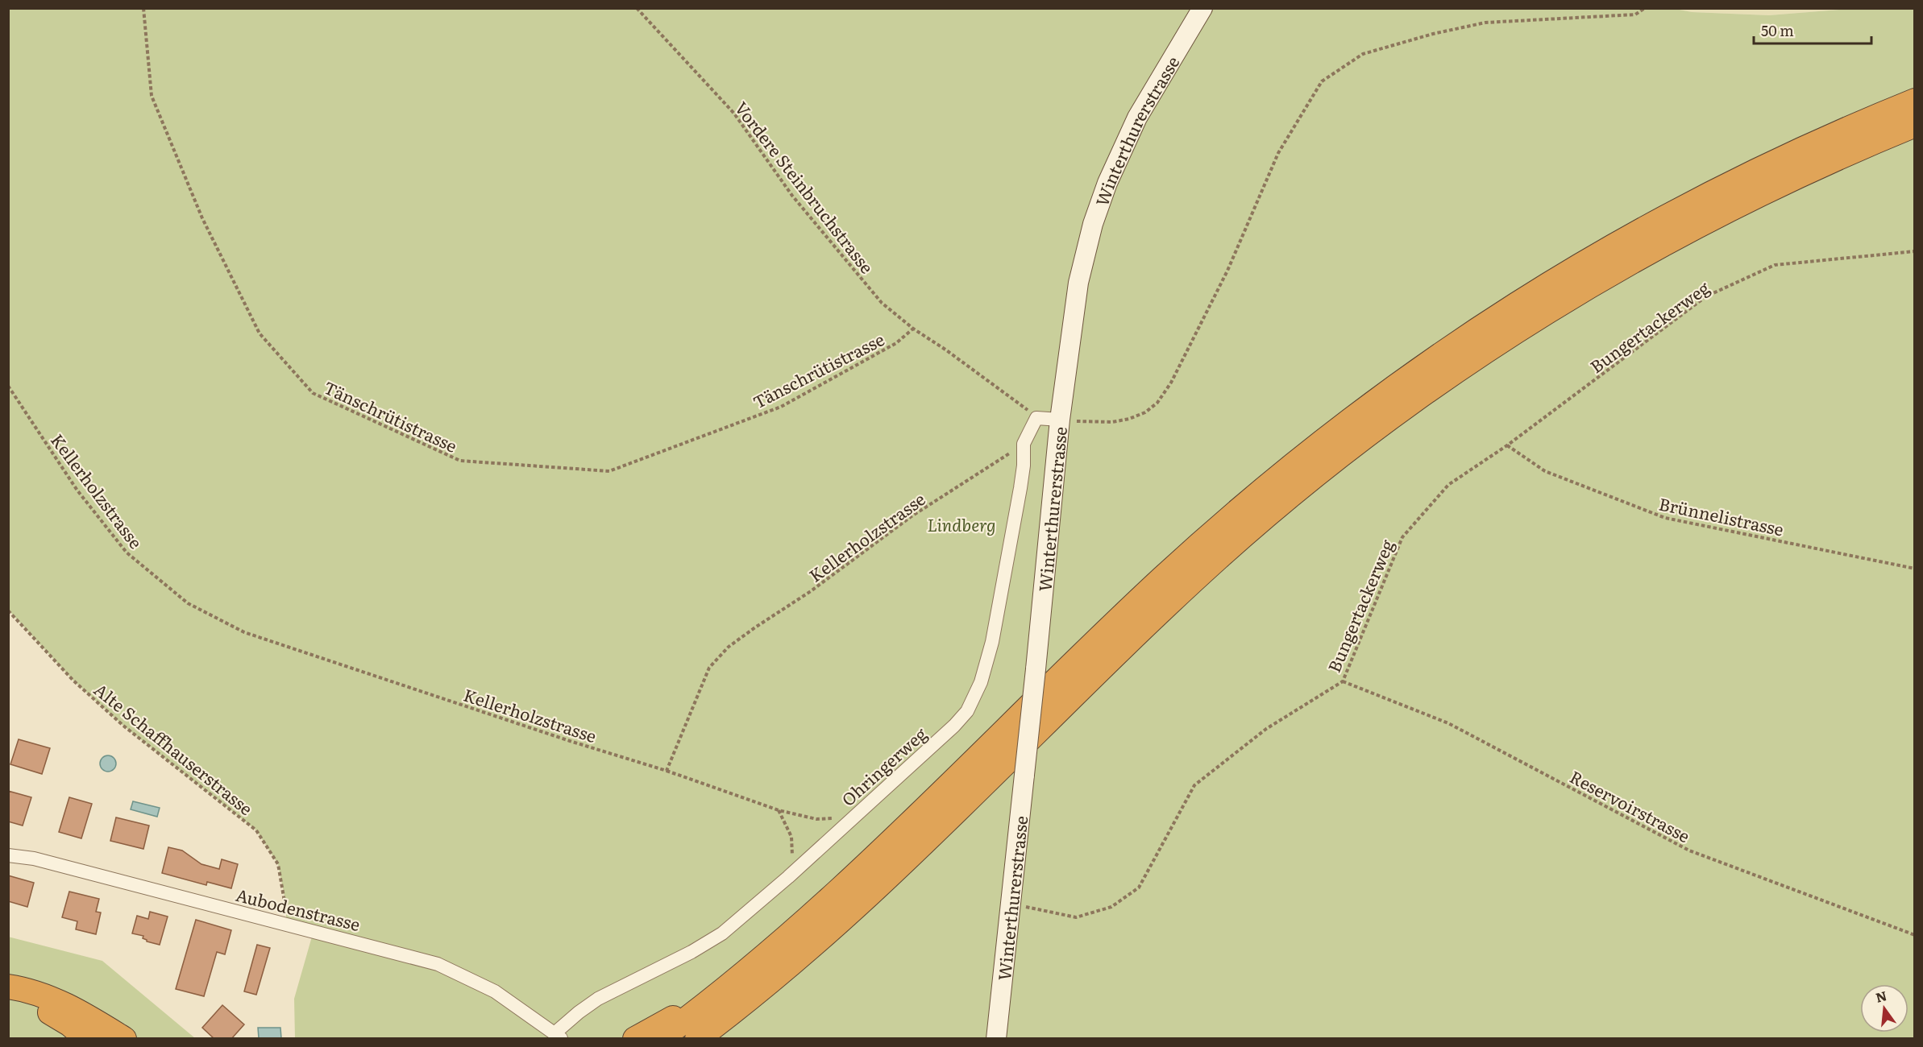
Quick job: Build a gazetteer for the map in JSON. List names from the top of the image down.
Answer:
{
  "streets": {
    "main road": ["Winterthurerstrasse"],
    "street": ["Ohringerweg", "Aubodenstrasse"],
    "path": [
      "Vordere Steinbruchstrasse",
      "Bungertackerweg",
      "Tänschrütistrasse",
      "Kellerholzstrasse",
      "Brünnelistrasse",
      "Alte Schaffhauserstrasse",
      "Reservoirstrasse"
    ]
  },
  "crossings": [
    ["Winterthurerstrasse", "Bungertackerweg"],
    ["Vordere Steinbruchstrasse", "Tänschrütistrasse"],
    ["Vordere Steinbruchstrasse", "Ohringerweg"],
    ["Bungertackerweg", "Brünnelistrasse"],
    ["Bungertackerweg", "Reservoirstrasse"],
    ["Kellerholzstrasse", "Ohringerweg"],
    ["Alte Schaffhauserstrasse", "Aubodenstrasse"],
    ["Ohringerweg", "Aubodenstrasse"]
  ],
  "parks": ["Lindberg"],
  "scale_bar": "50 m",
  "north": "top"
}
